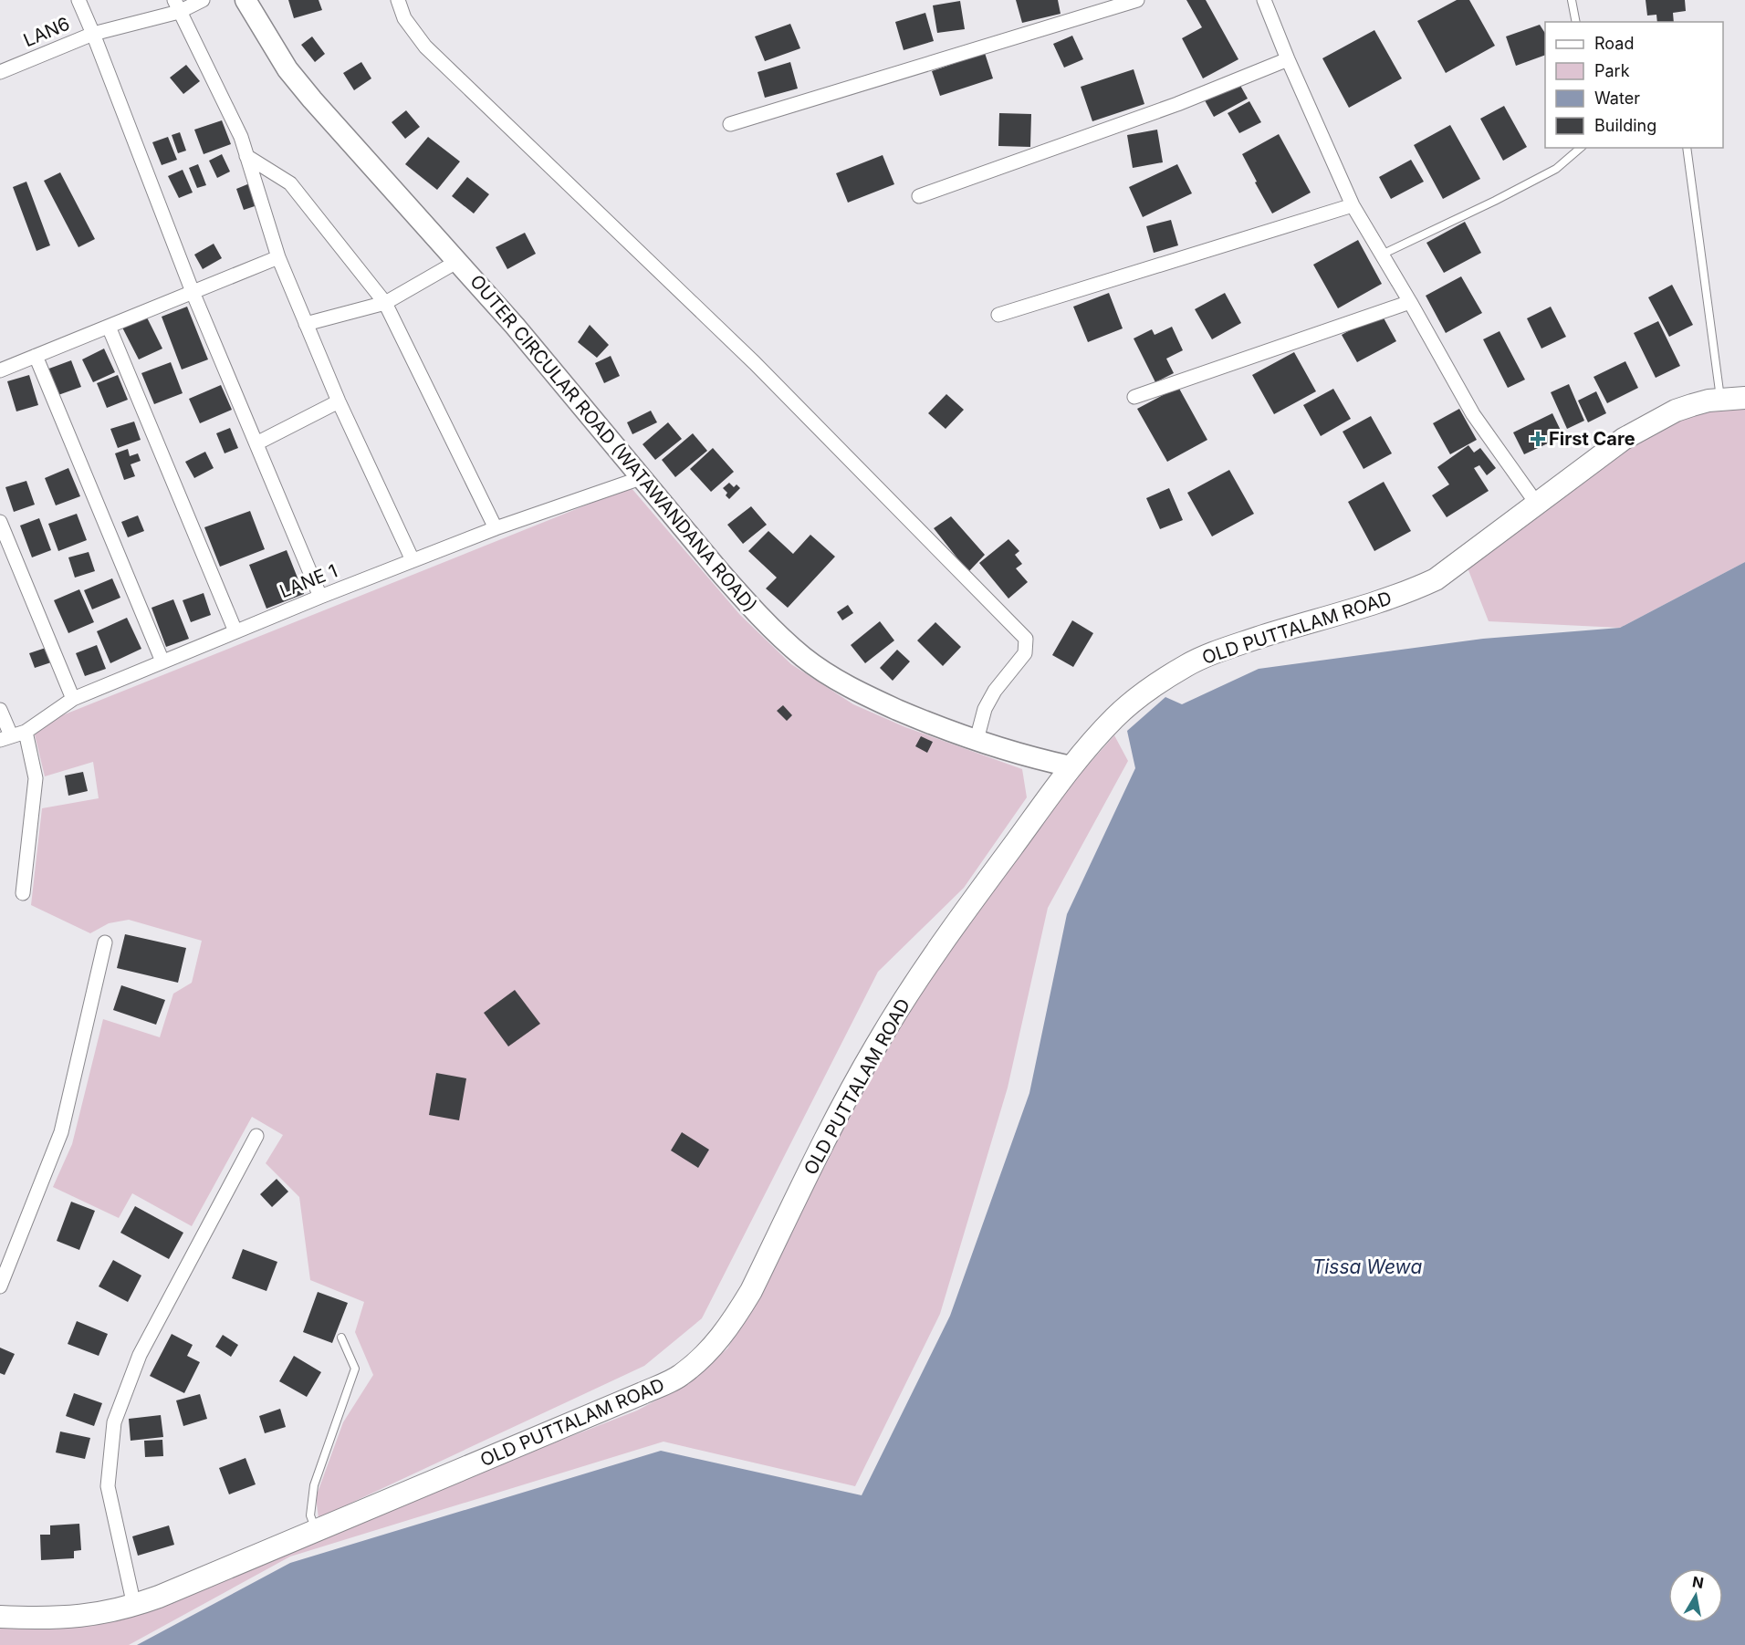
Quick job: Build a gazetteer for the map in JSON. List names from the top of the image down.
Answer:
{
  "streets": {
    "main road": ["OUTER CIRCULAR ROAD (WATAWANDANA ROAD)", "OLD PUTTALAM ROAD"],
    "street": ["LAN6", "LANE 1"]
  },
  "crossings": [
    ["OUTER CIRCULAR ROAD (WATAWANDANA ROAD)", "LANE 1"],
    ["OUTER CIRCULAR ROAD (WATAWANDANA ROAD)", "OLD PUTTALAM ROAD"]
  ],
  "water": ["Tissa Wewa"],
  "places": {
    "health": ["First Care"]
  },
  "legend": [
    "Road",
    "Park",
    "Water",
    "Building"
  ],
  "north": "top"
}
